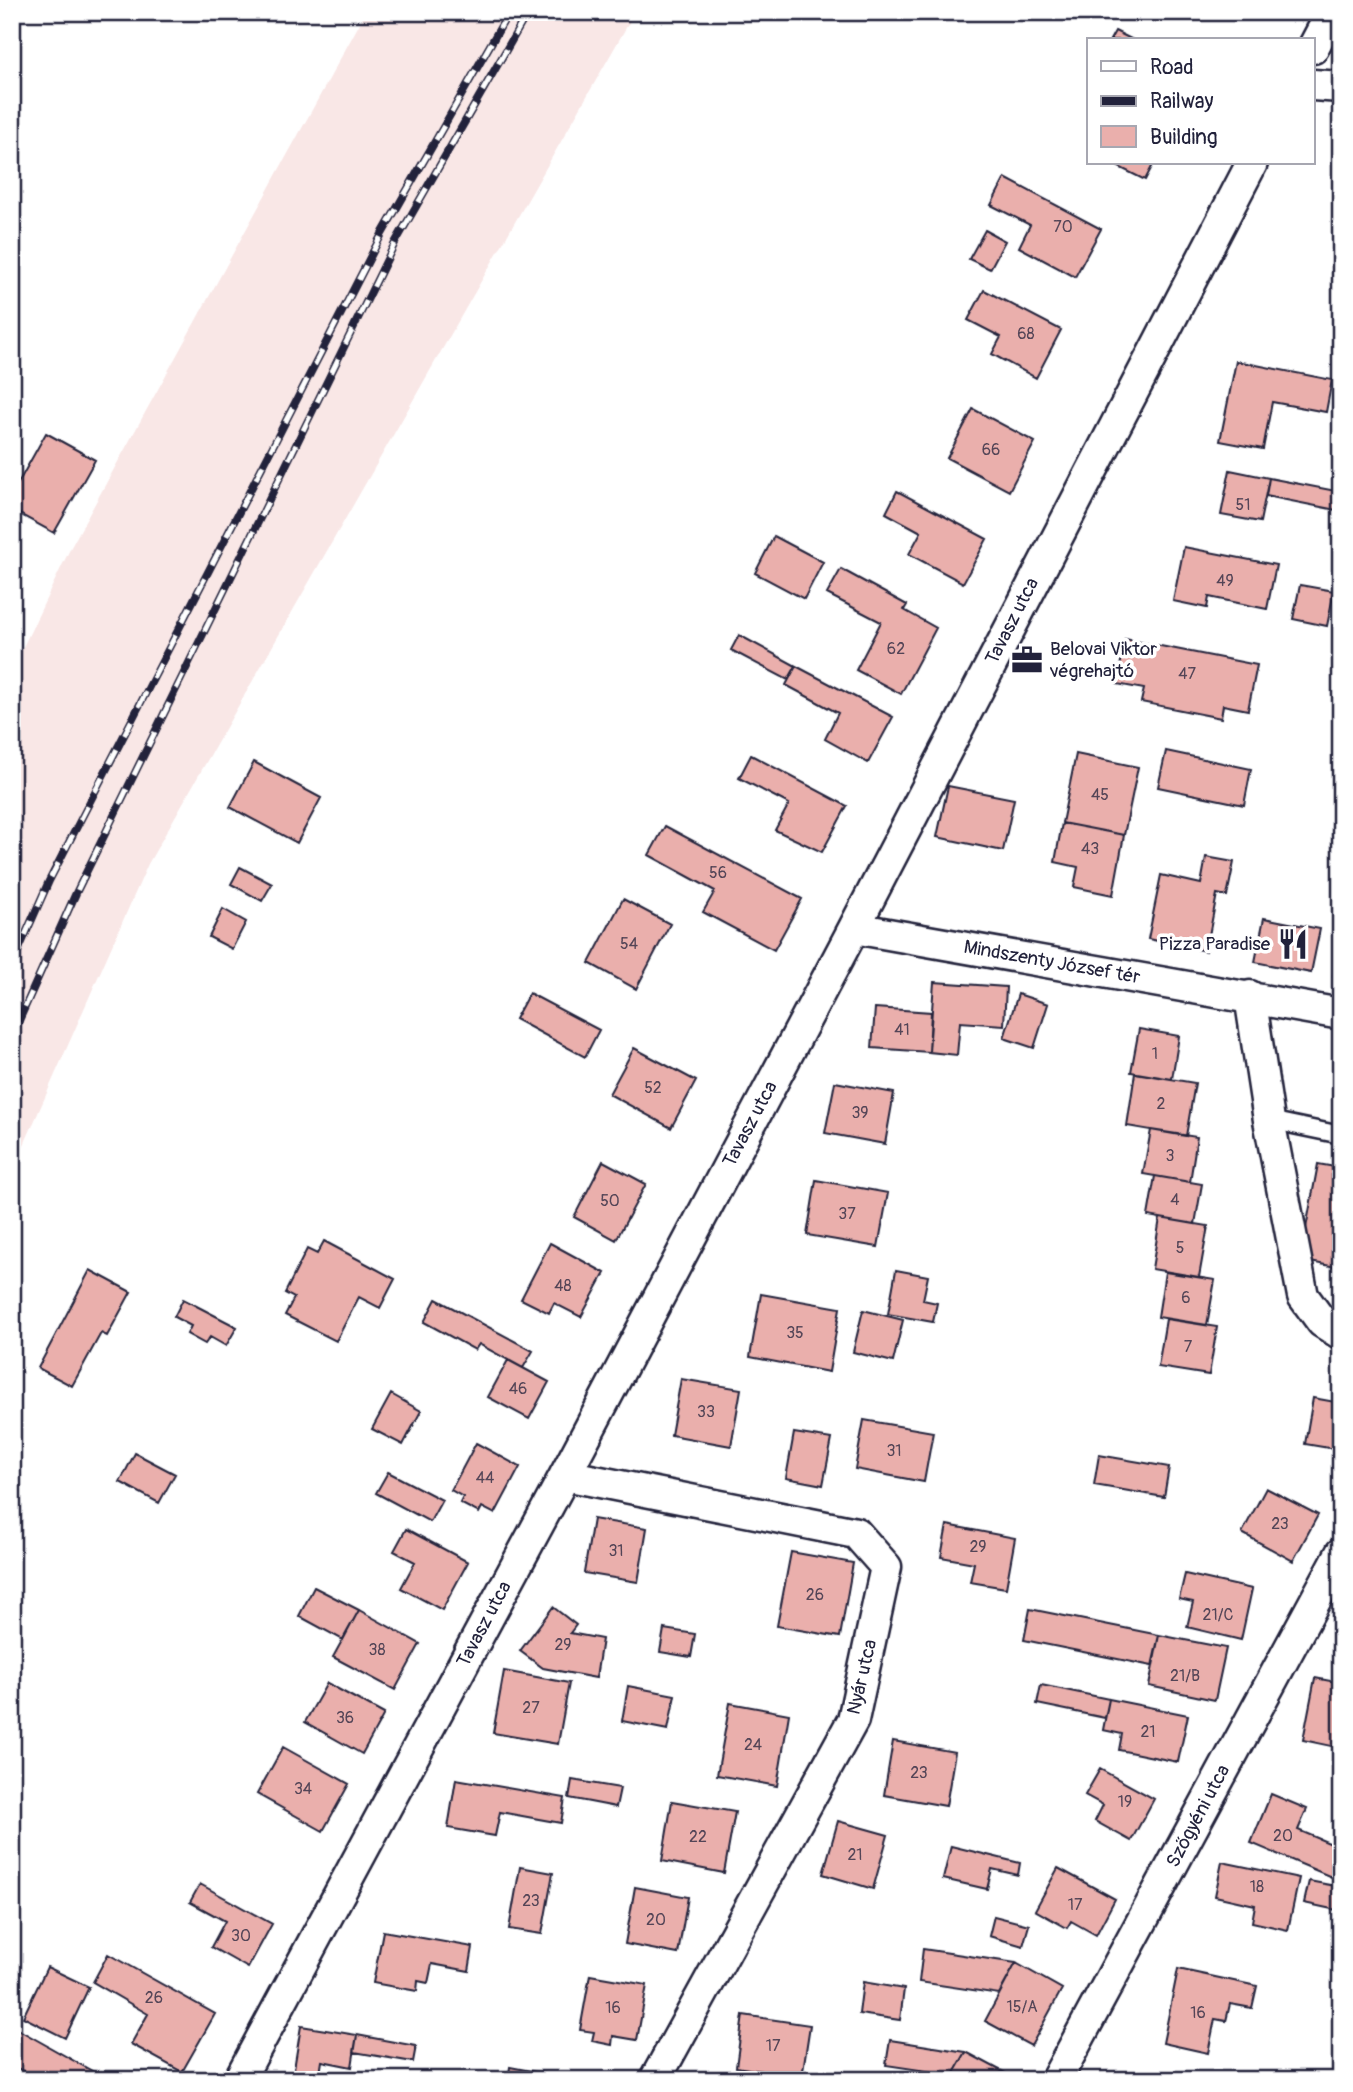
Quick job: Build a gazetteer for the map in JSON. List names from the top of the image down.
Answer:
{
  "streets": {
    "street": [
      "Tavasz utca",
      "Mindszenty József tér",
      "Nyár utca",
      "Szőgyéni utca"
    ]
  },
  "crossings": [
    ["Tavasz utca", "Mindszenty József tér"],
    ["Tavasz utca", "Nyár utca"]
  ],
  "places": {
    "office": ["Belovai Viktor végrehajtó"],
    "restaurant": ["Pizza Paradise"]
  },
  "house_numbers": [
    "70",
    "68",
    "66",
    "51",
    "49",
    "62",
    "47",
    "45",
    "43",
    "56",
    "54",
    "41",
    "1",
    "52",
    "2",
    "39",
    "3",
    "4",
    "50",
    "37",
    "5",
    "48",
    "6",
    "35",
    "7",
    "46",
    "33",
    "31",
    "44",
    "23",
    "29",
    "31",
    "26",
    "21/C",
    "29",
    "38",
    "21/B",
    "27",
    "36",
    "21",
    "24",
    "23",
    "34",
    "19",
    "20",
    "22",
    "21",
    "18",
    "23",
    "17",
    "20",
    "30",
    "26",
    "15/A",
    "16",
    "16",
    "17"
  ],
  "legend": ["Road", "Railway", "Building"]
}
